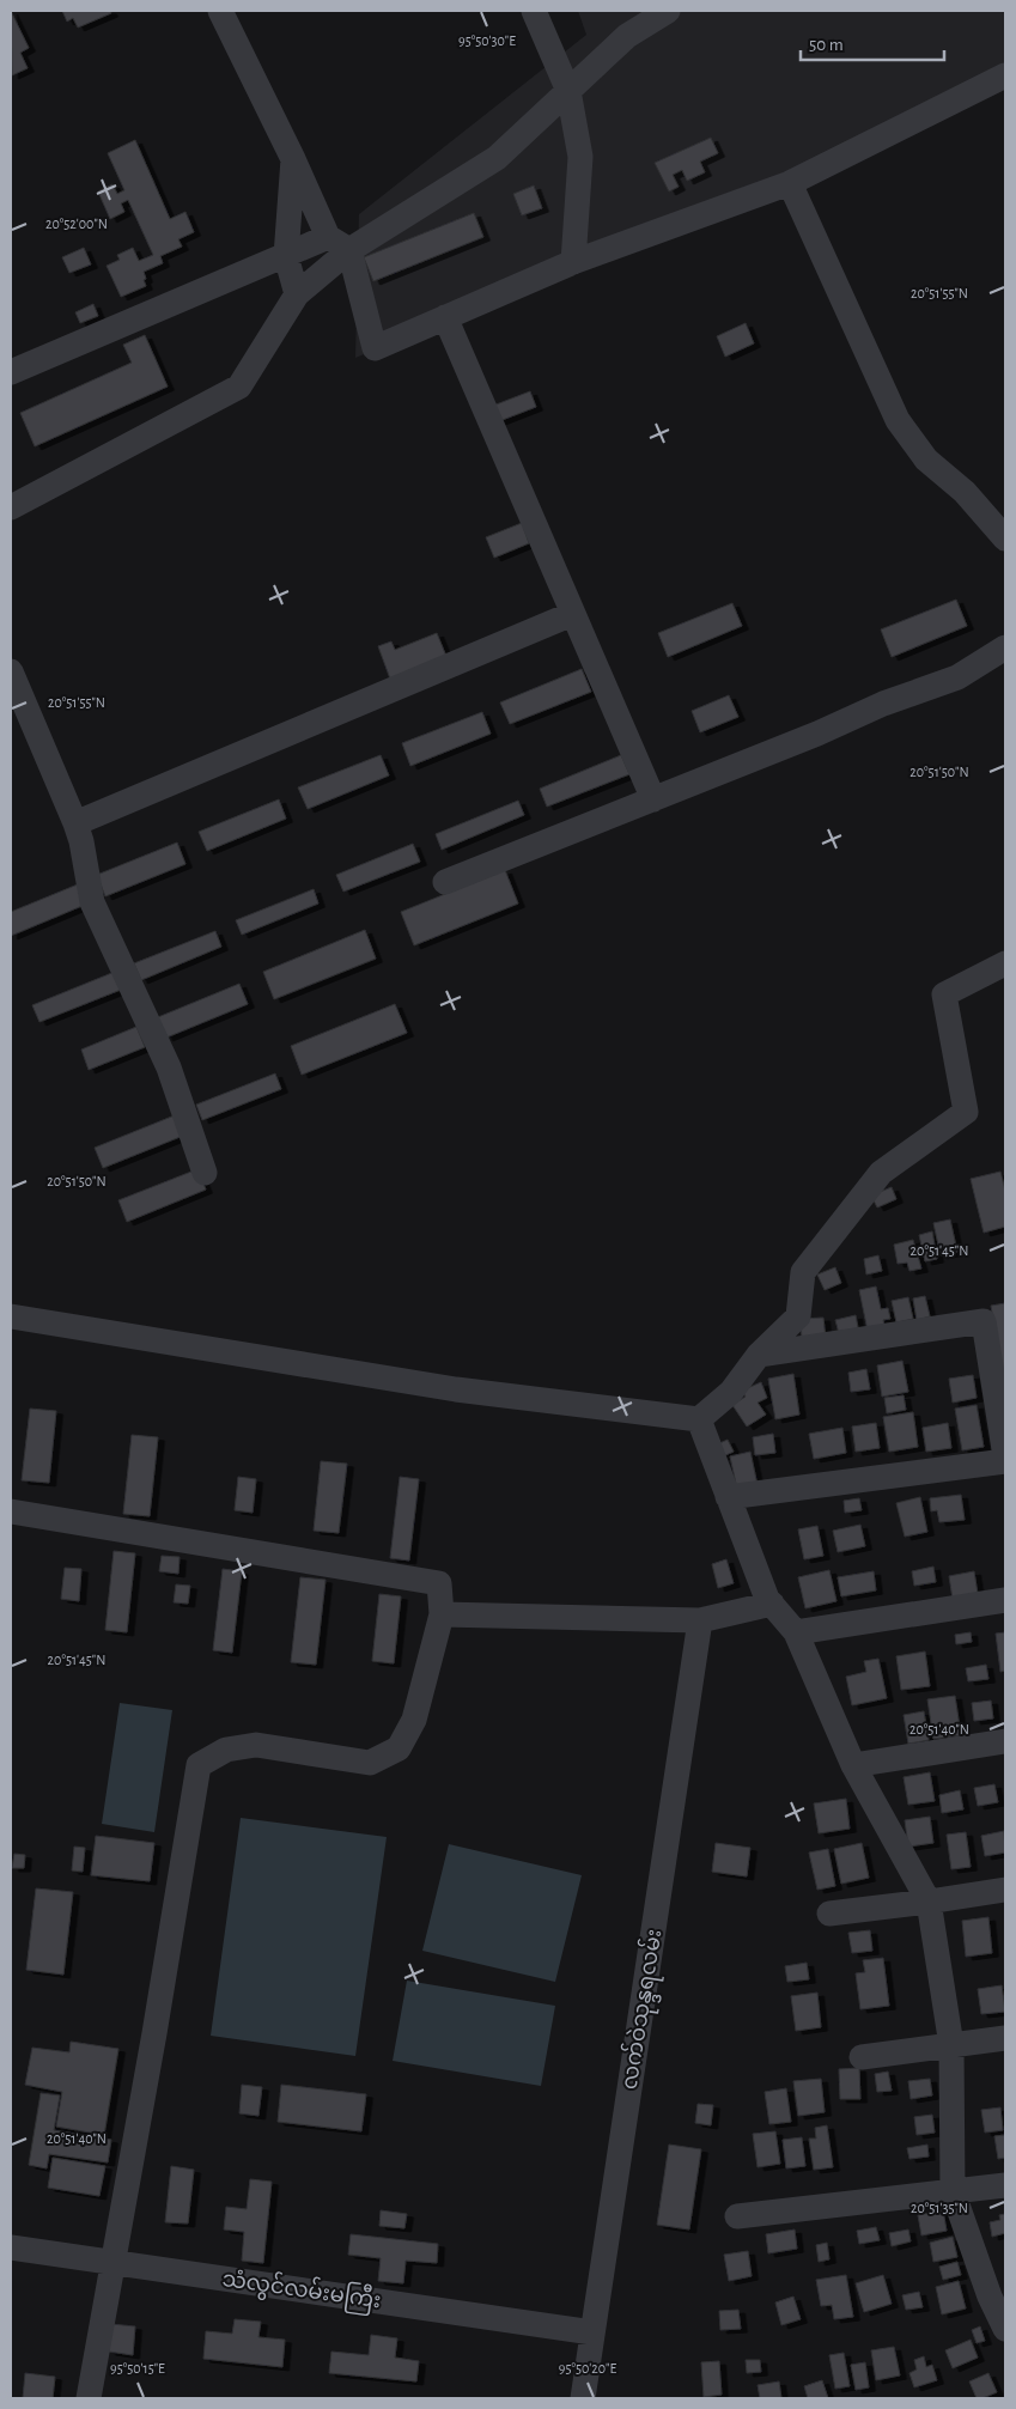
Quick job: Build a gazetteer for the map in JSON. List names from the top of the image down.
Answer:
{
  "streets": {
    "street": ["လက်ဝဲသုန္ဒရလမ်း", "သံလွင်လမ်းမကြီး"]
  },
  "crossings": [
    ["လက်ဝဲသုန္ဒရလမ်း", "သံလွင်လမ်းမကြီး"]
  ],
  "scale_bar": "50 m",
  "coordinates": [
    "95°50'30\"E",
    "20°52'00\"N",
    "20°51'55\"N",
    "20°51'50\"N",
    "20°51'45\"N",
    "20°51'40\"N",
    "20°51'35\"N",
    "95°50'15\"E",
    "95°50'20\"E"
  ]
}
